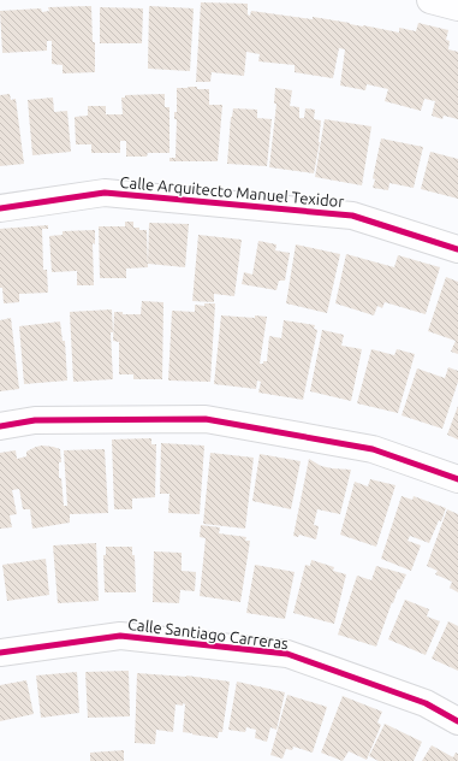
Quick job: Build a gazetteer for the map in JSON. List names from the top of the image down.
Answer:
{
  "streets": {
    "street": ["Calle Arquitecto Manuel Texidor", "Calle Santiago Carreras"]
  }
}
